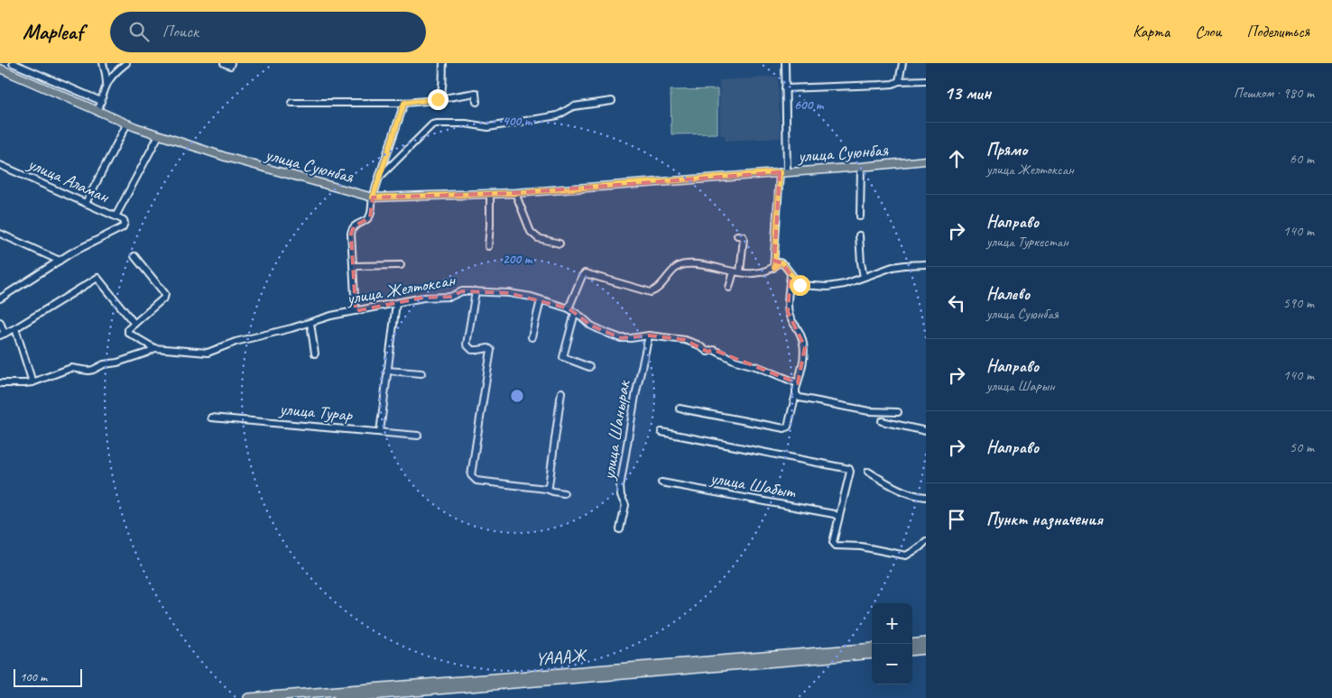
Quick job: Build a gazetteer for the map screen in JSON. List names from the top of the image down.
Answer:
{
  "streets": {
    "highway": ["ҮАААЖ"],
    "main road": ["улица Суюнбая"],
    "street": [
      "улица Аламан",
      "улица Желтоксан",
      "улица Турар",
      "улица Шанырак",
      "улица Шабыт"
    ]
  },
  "crossings": [
    ["улица Желтоксан", "улица Шанырак"]
  ],
  "scale_bar": "100 m",
  "page": {
    "header": "Mapleaf",
    "search": "Поиск",
    "nav": ["Карта", "Слои", "Поделиться"],
    "heading": ["13 мин", "Пешком · 980 m"],
    "list": [
      ["Прямо", "улица Желтоксан", "60 m"],
      ["Направо", "улица Туркестан", "140 m"],
      ["Налево", "улица Суюнбая", "590 m"],
      ["Направо", "улица Шарын", "140 m"],
      ["Направо", "50 m"],
      "Пункт назначения"
    ],
    "map_buttons": ["+", "−"],
    "scale": "100 m"
  },
  "rings": ["600 m", "400 m", "200 m"]
}
